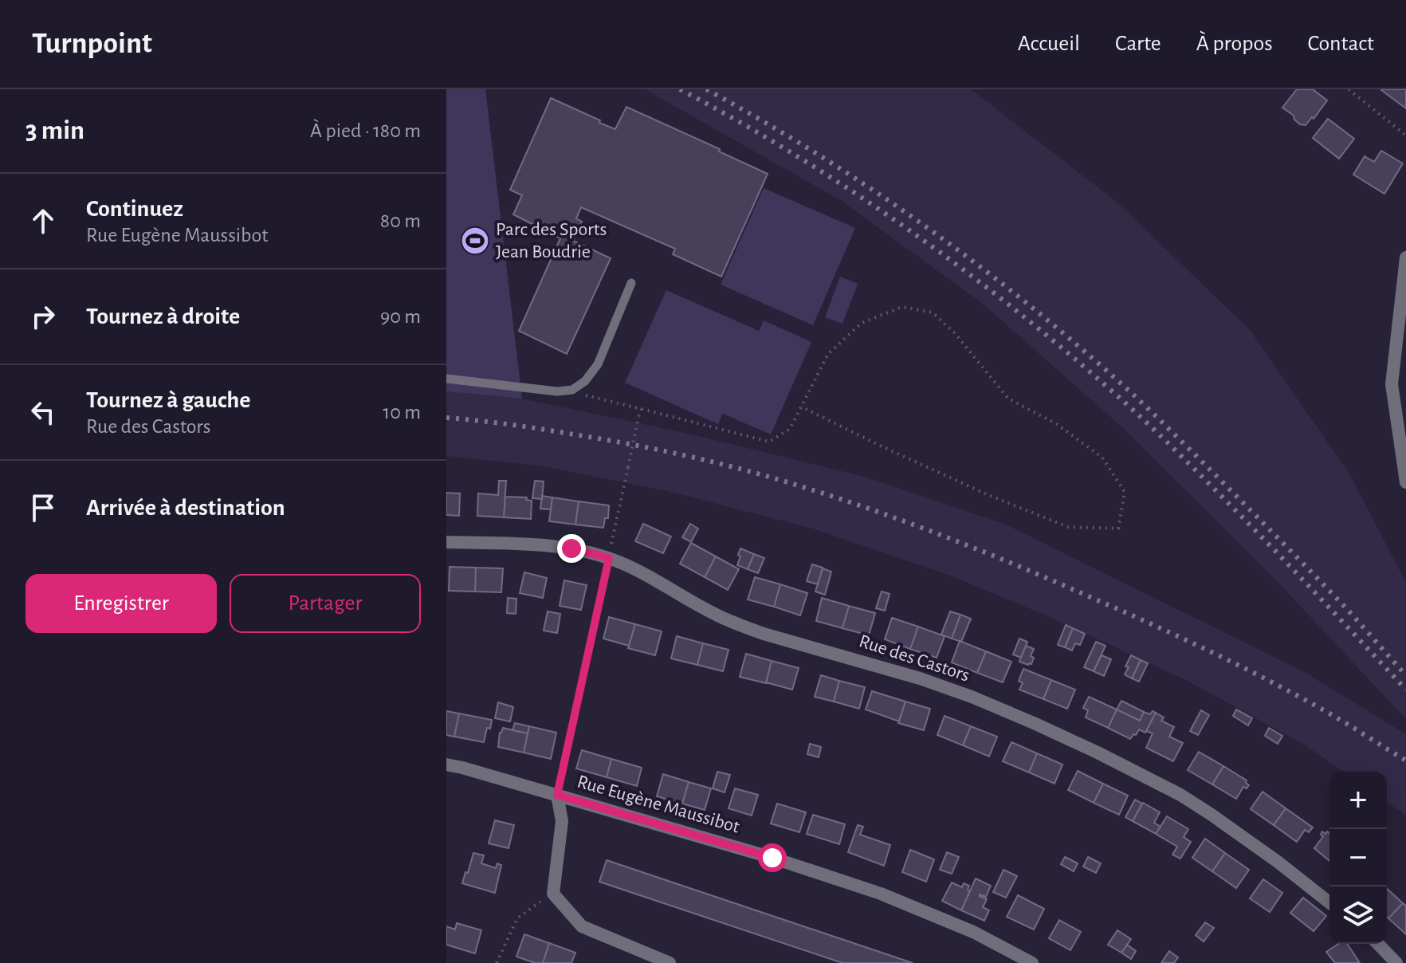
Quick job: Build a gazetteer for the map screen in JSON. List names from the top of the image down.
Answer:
{
  "streets": {
    "street": ["Rue des Castors", "Rue Eugène Maussibot"]
  },
  "places": {
    "sports": ["Parc des Sports Jean Boudrie"]
  },
  "page": {
    "header": "Turnpoint",
    "nav": [
      "Accueil",
      "Carte",
      "À propos",
      "Contact"
    ],
    "heading": ["3 min", "À pied · 180 m"],
    "list": [
      ["Continuez", "Rue Eugène Maussibot", "80 m"],
      ["Tournez à droite", "90 m"],
      ["Tournez à gauche", "Rue des Castors", "10 m"],
      "Arrivée à destination"
    ],
    "buttons": ["Enregistrer", "Partager"],
    "map_buttons": ["+", "−"]
  }
}
